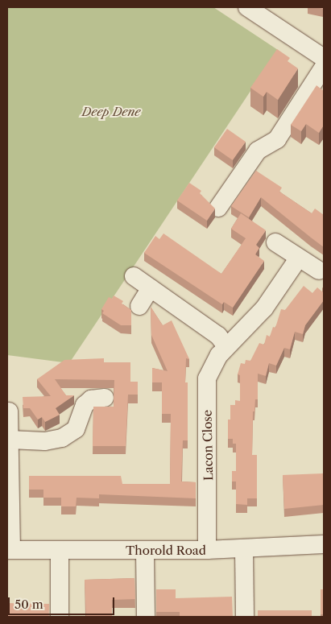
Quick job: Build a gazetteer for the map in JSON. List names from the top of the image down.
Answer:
{
  "streets": {
    "street": ["Lacon Close", "Thorold Road"]
  },
  "crossings": [
    ["Lacon Close", "Thorold Road"]
  ],
  "parks": ["Deep Dene"],
  "scale_bar": "50 m"
}
